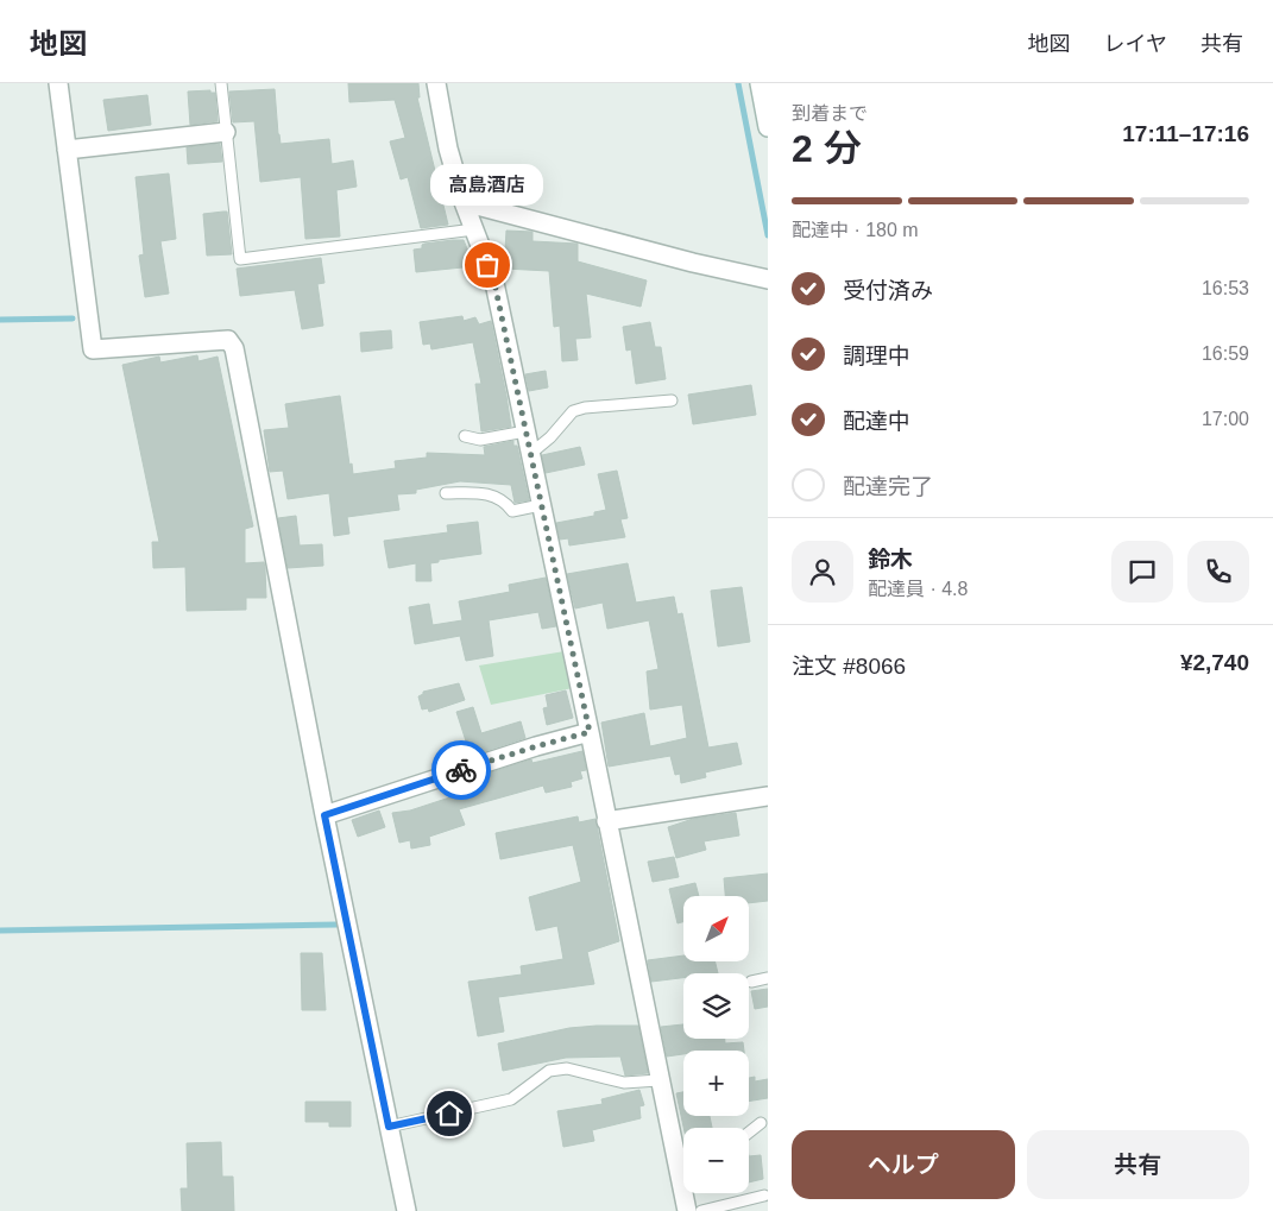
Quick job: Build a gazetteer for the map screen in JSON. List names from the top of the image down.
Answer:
{
  "places": ["高島酒店"],
  "north": "top right",
  "page": {
    "header": "地図",
    "nav": ["地図", "レイヤ", "共有"],
    "heading": ["2 分", "到着まで", "17:11–17:16"],
    "panel": [
      "鈴木",
      "配達員 · 4.8",
      "注文 #8066",
      "¥2,740"
    ],
    "bubble": "高島酒店",
    "bar": "配達中 · 180 m",
    "list": [
      ["受付済み", "16:53"],
      ["調理中", "16:59"],
      ["配達中", "17:00"],
      "配達完了"
    ],
    "map_buttons": ["+", "−"],
    "buttons": ["ヘルプ", "共有"]
  }
}
